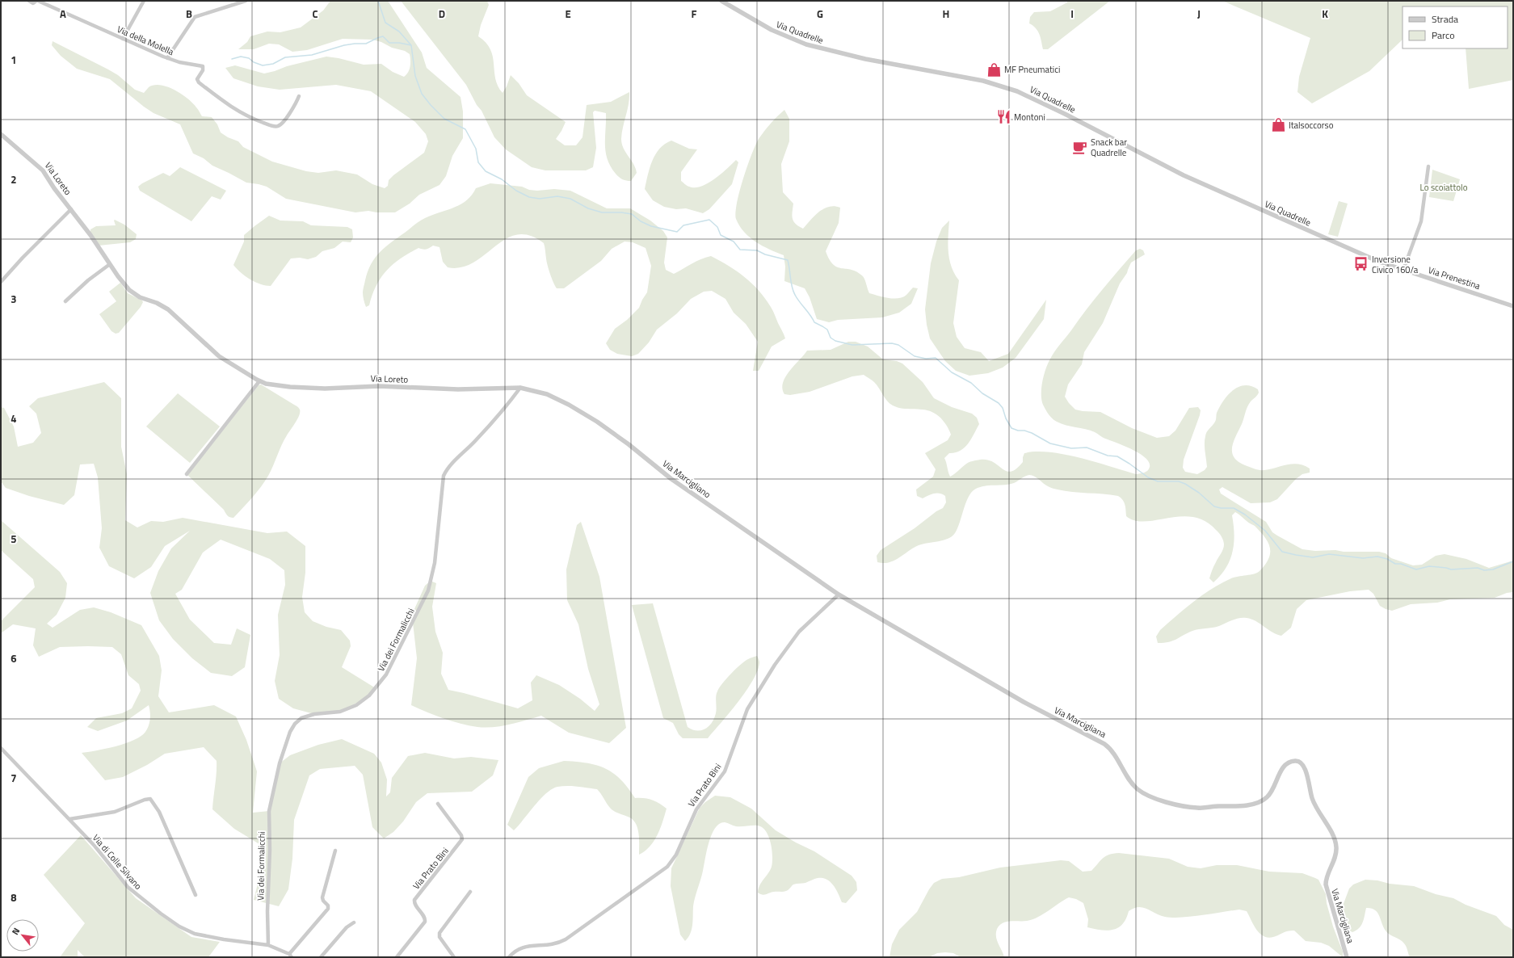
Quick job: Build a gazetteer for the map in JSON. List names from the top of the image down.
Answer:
{
  "streets": {
    "street": [
      "Via Quadrelle",
      "Via della Molella",
      "Via Loreto",
      "Via Prenestina",
      "Via Marcigliano",
      "Via dei Formalicchi",
      "Via Marcigliana",
      "Via Prato Bini",
      "Via di Colle Silvano"
    ]
  },
  "crossings": [
    ["Via Quadrelle", "Via Prenestina"],
    ["Via Loreto", "Via Marcigliano"],
    ["Via Loreto", "Via dei Formalicchi"],
    ["Via Marcigliano", "Via dei Formalicchi"],
    ["Via Marcigliano", "Via Marcigliana"],
    ["Via Marcigliano", "Via Prato Bini"],
    ["Via dei Formalicchi", "Via di Colle Silvano"],
    ["Via Marcigliana", "Via Prato Bini"]
  ],
  "parks": ["Lo scoiattolo"],
  "places": {
    "shop": ["MF Pneumatici", "Italsoccorso"],
    "restaurant": ["Montoni"],
    "cafe": ["Snack bar Quadrelle"],
    "bus stop": ["Inversione Civico 160/a"]
  },
  "legend": ["Strada", "Parco"],
  "north": "top left",
  "grid": {
    "columns": [
      "A",
      "B",
      "C",
      "D",
      "E",
      "F",
      "G",
      "H",
      "I",
      "J",
      "K"
    ],
    "rows": [
      "1",
      "2",
      "3",
      "4",
      "5",
      "6",
      "7",
      "8"
    ]
  }
}
